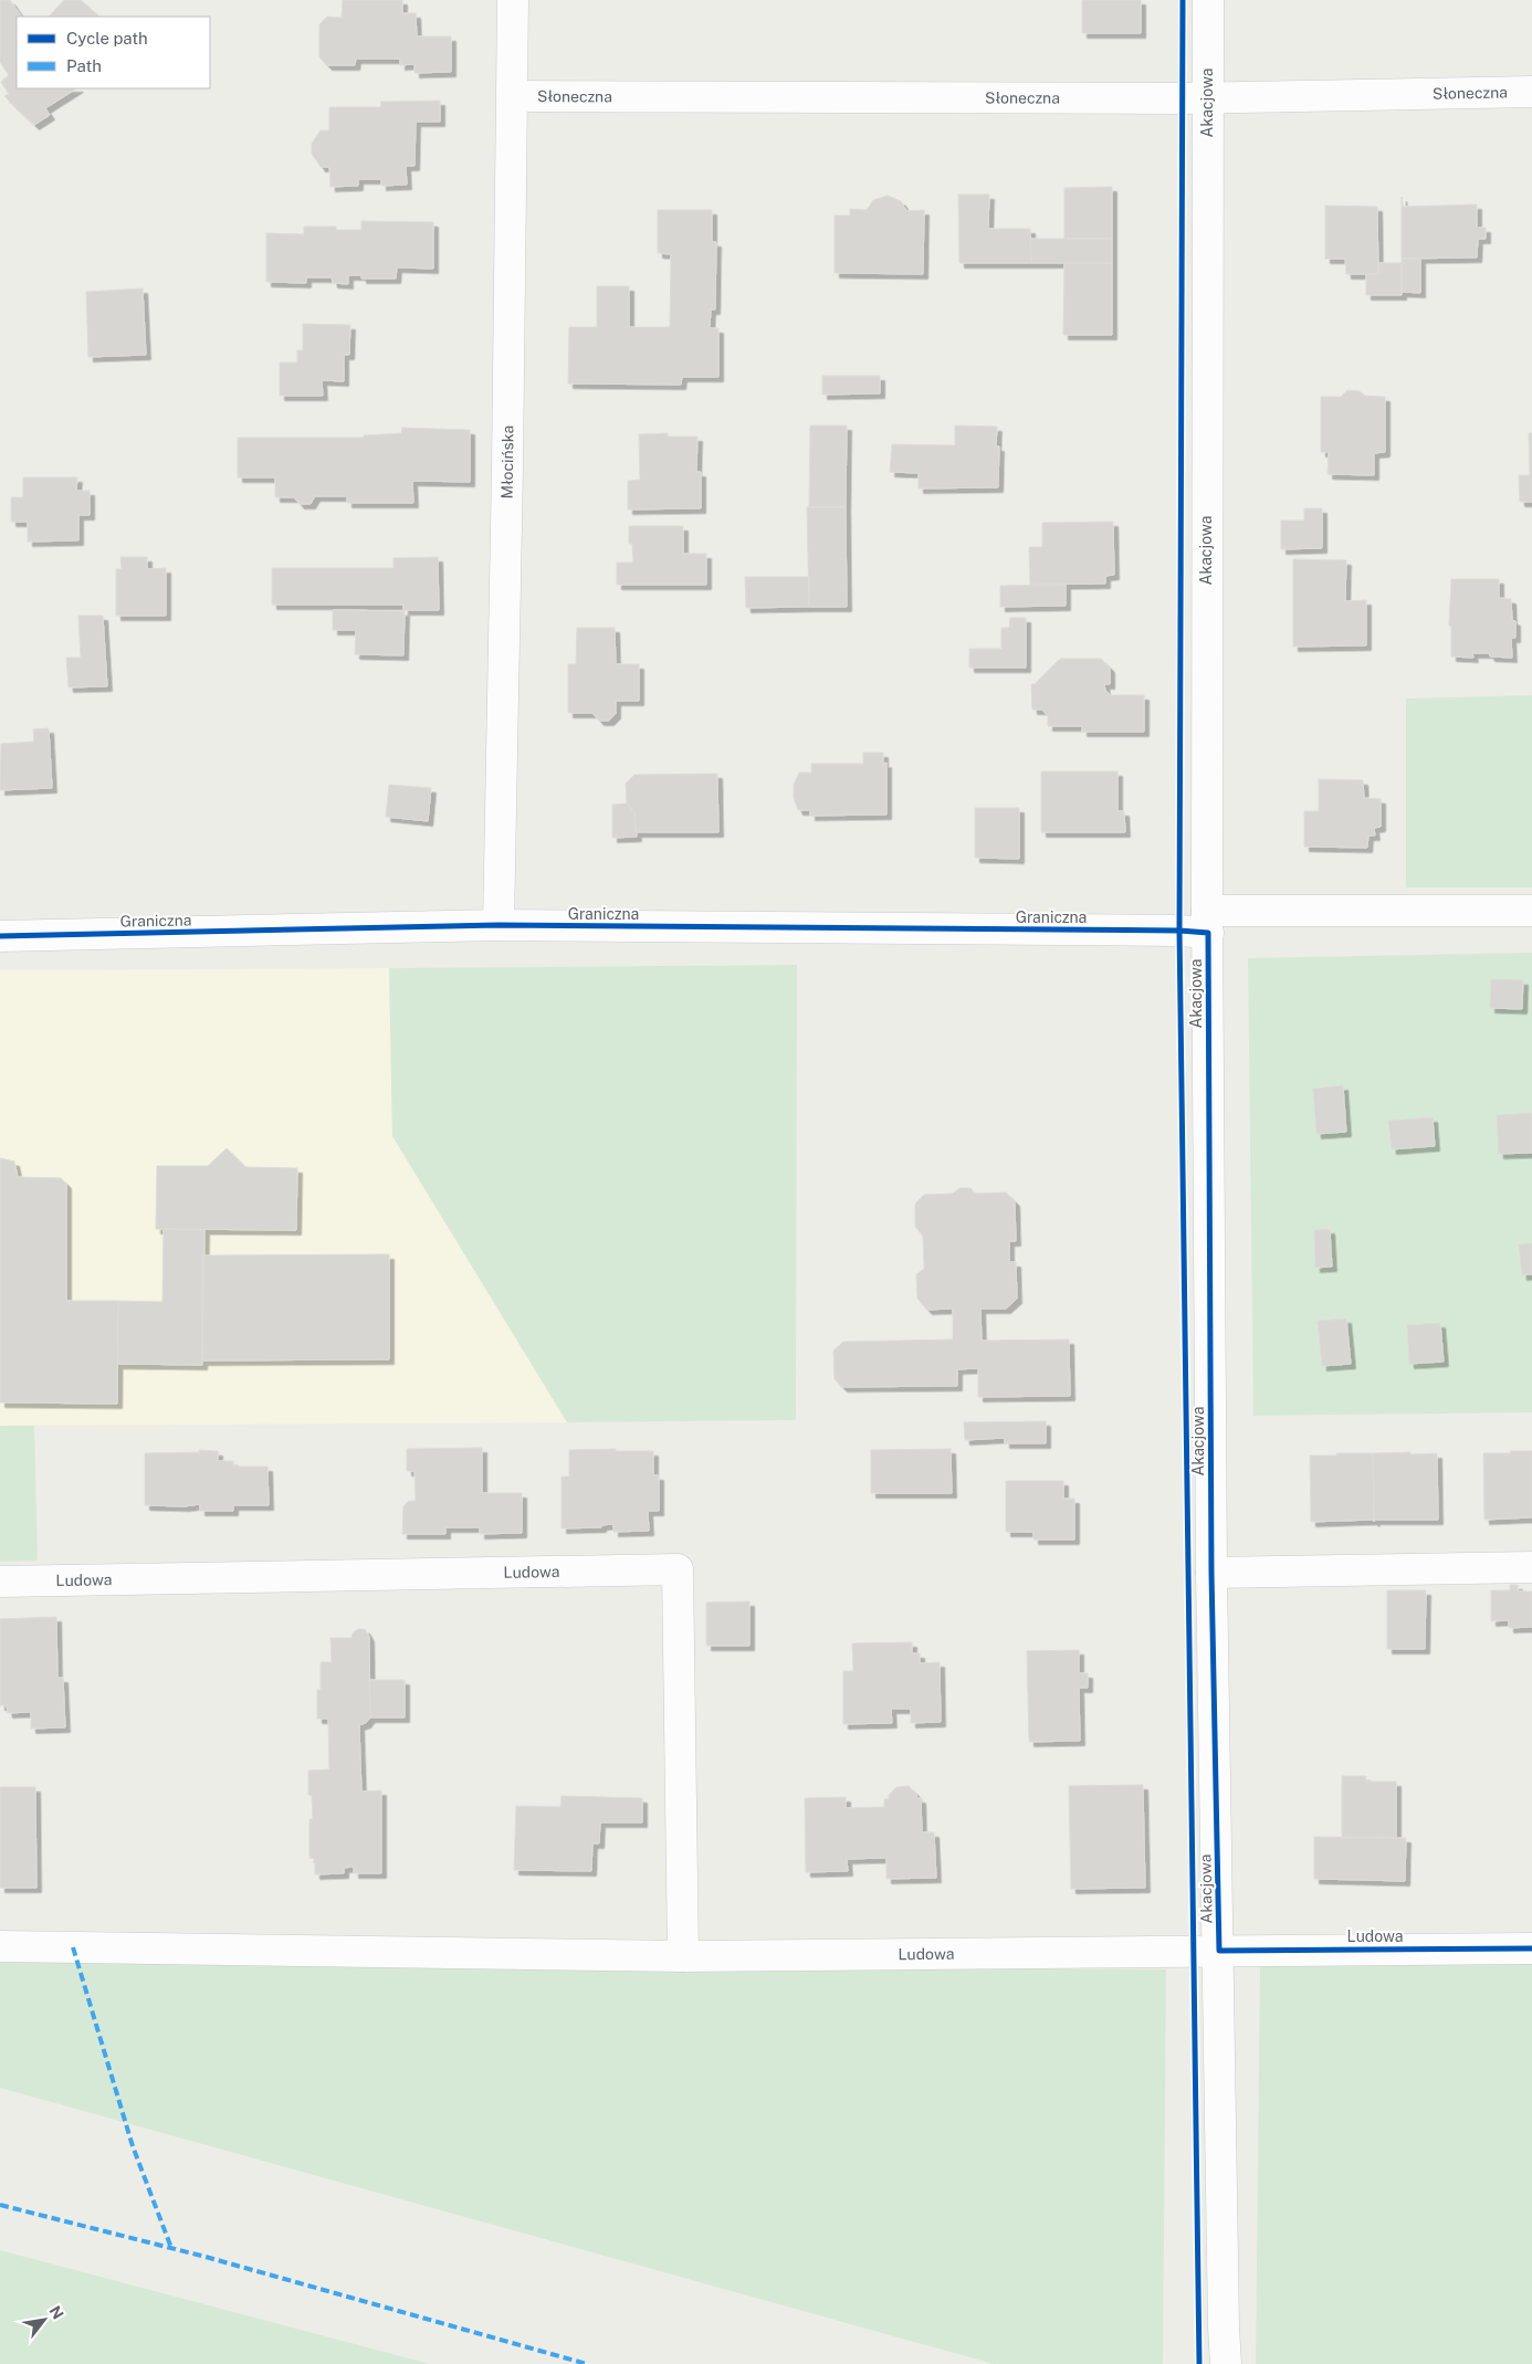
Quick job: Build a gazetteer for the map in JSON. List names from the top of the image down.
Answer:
{
  "streets": {
    "street": [
      "Słoneczna",
      "Akacjowa",
      "Młocińska",
      "Graniczna",
      "Ludowa"
    ]
  },
  "crossings": [
    ["Słoneczna", "Akacjowa"],
    ["Słoneczna", "Młocińska"],
    ["Akacjowa", "Graniczna"],
    ["Akacjowa", "Ludowa"],
    ["Młocińska", "Graniczna"]
  ],
  "legend": ["Cycle path", "Path"],
  "north": "top right"
}
